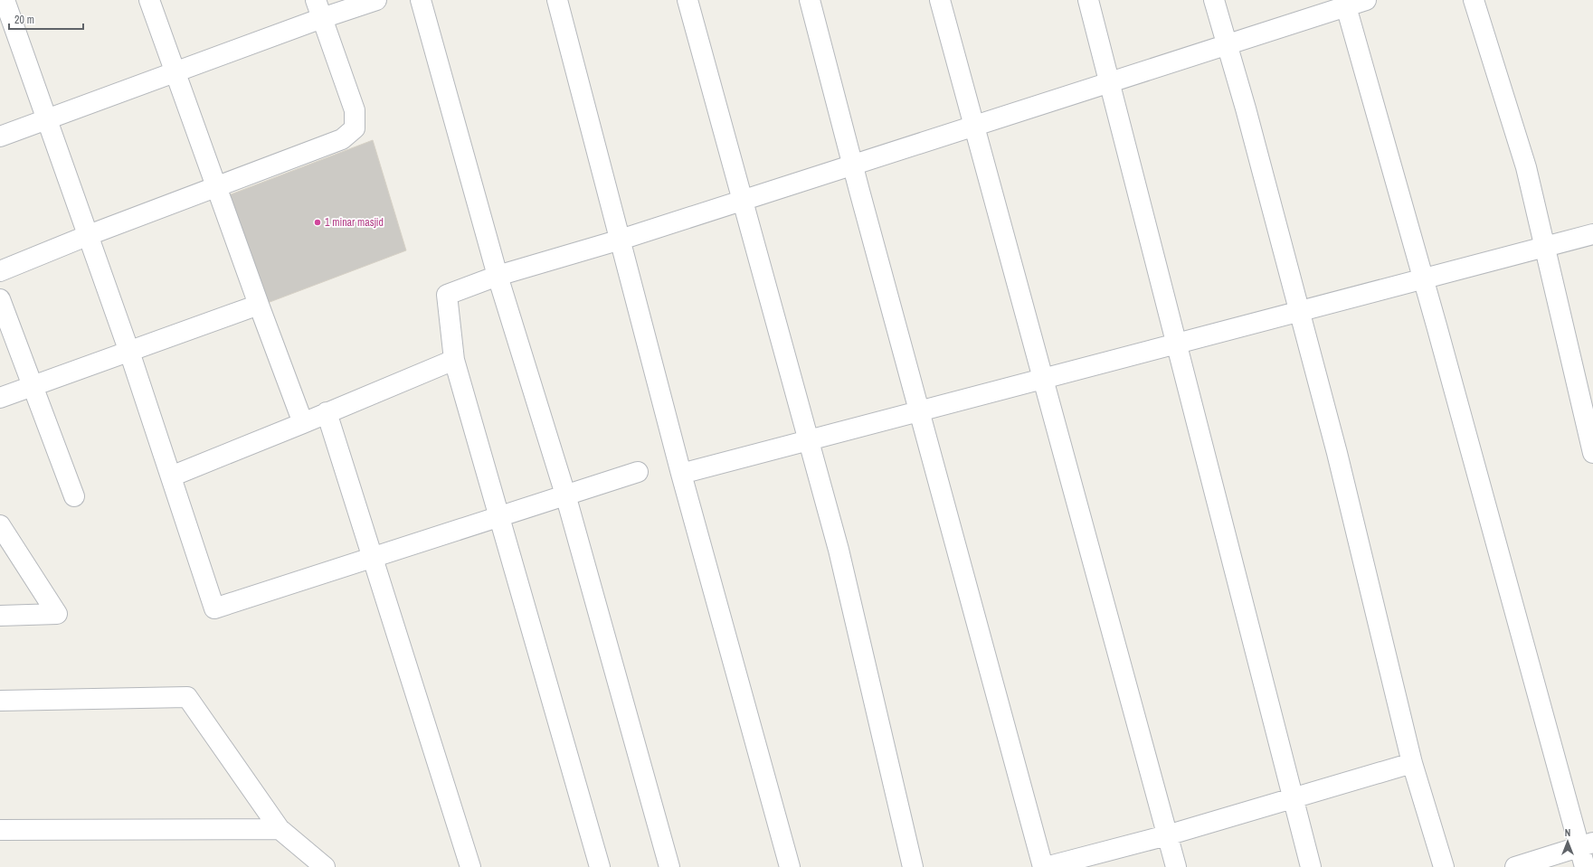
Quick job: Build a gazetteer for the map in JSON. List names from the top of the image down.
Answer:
{
  "places": ["1 minar masjid"],
  "scale_bar": "20 m",
  "north": "top"
}
